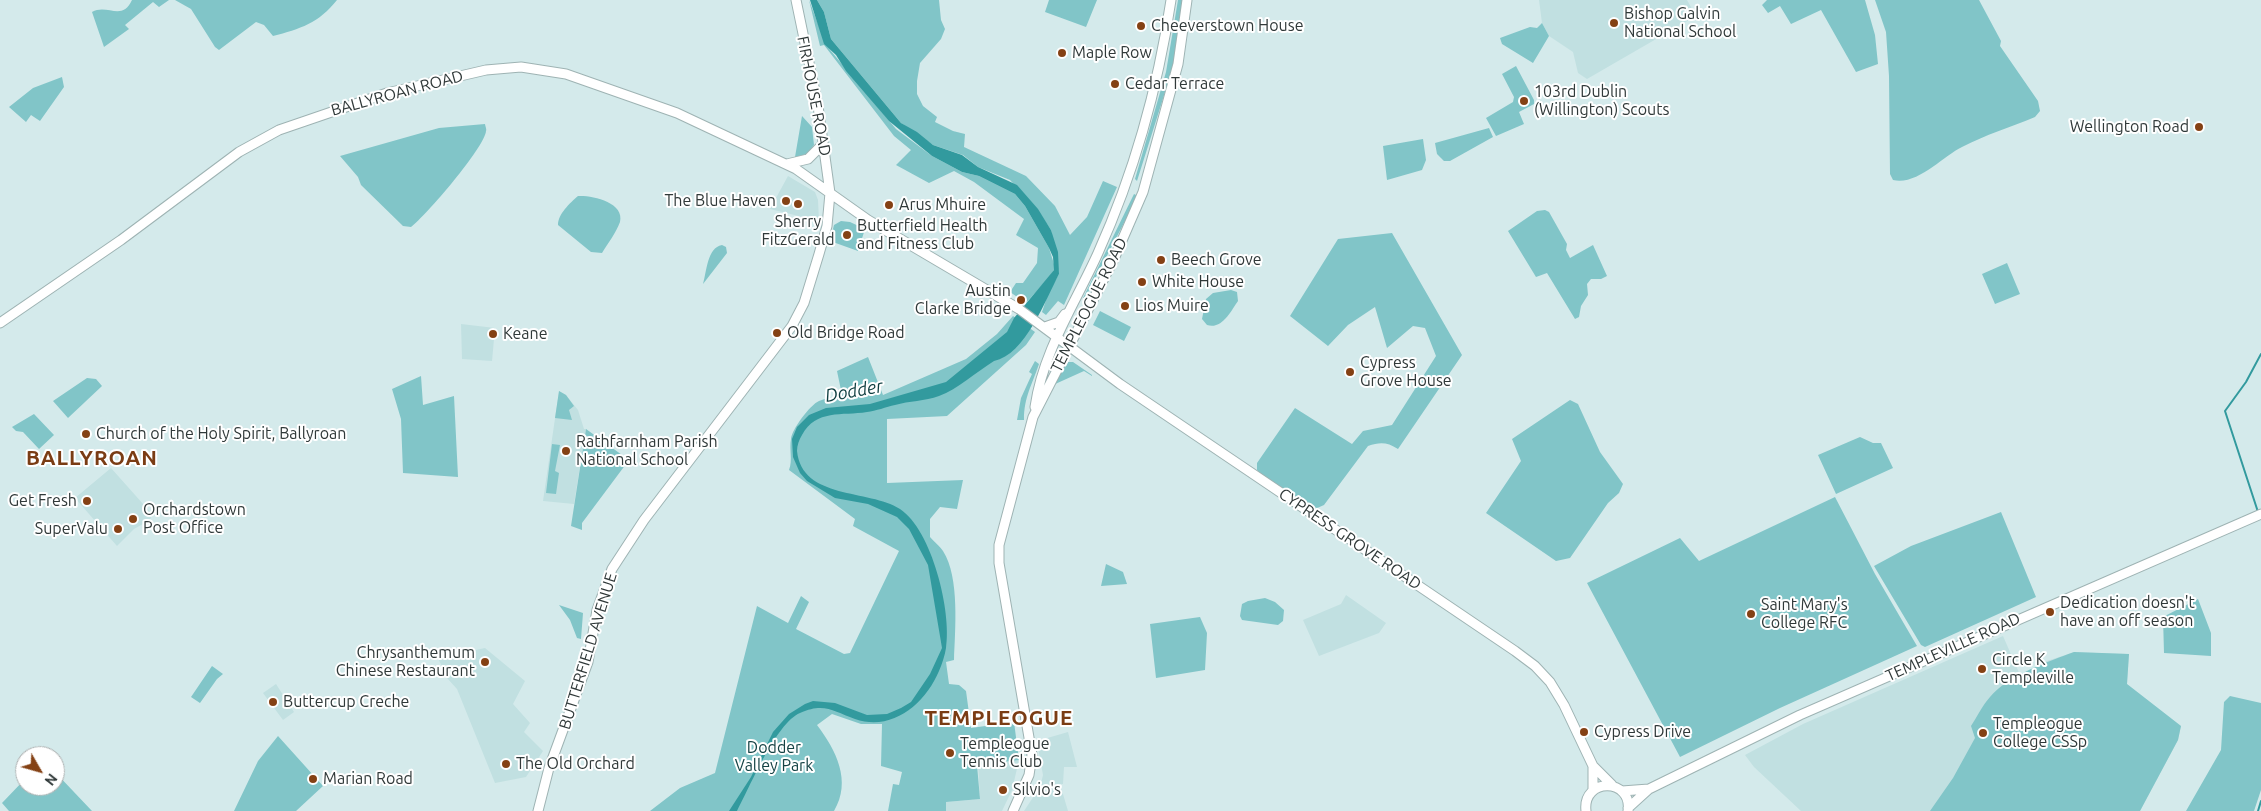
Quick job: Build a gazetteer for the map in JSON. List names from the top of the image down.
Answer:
{
  "streets": {
    "main road": [
      "BALLYROAN ROAD",
      "FIRHOUSE ROAD",
      "TEMPLEOGUE ROAD",
      "CYPRESS GROVE ROAD",
      "TEMPLEVILLE ROAD",
      "BUTTERFIELD AVENUE"
    ]
  },
  "crossings": [
    ["BALLYROAN ROAD", "FIRHOUSE ROAD"],
    ["BALLYROAN ROAD", "BUTTERFIELD AVENUE"],
    ["FIRHOUSE ROAD", "BUTTERFIELD AVENUE"],
    ["TEMPLEOGUE ROAD", "CYPRESS GROVE ROAD"],
    ["CYPRESS GROVE ROAD", "TEMPLEVILLE ROAD"]
  ],
  "districts": ["BALLYROAN", "TEMPLEOGUE"],
  "water": ["Dodder"],
  "parks": ["Dodder Valley Park"],
  "places": [
    "Bishop Galvin National School",
    "Cheeverstown House",
    "Maple Row",
    "Cedar Terrace",
    "103rd Dublin (Willington) Scouts",
    "Wellington Road",
    "The Blue Haven",
    "Sherry FitzGerald",
    "Arus Mhuire",
    "Butterfield Health and Fitness Club",
    "Beech Grove",
    "White House",
    "Austin Clarke Bridge",
    "Lios Muire",
    "Old Bridge Road",
    "Keane",
    "Cypress Grove House",
    "Church of the Holy Spirit, Ballyroan",
    "Rathfarnham Parish National School",
    "Get Fresh",
    "Orchardstown Post Office",
    "SuperValu",
    "Dedication doesn't have an off season",
    "Saint Mary's College RFC",
    "Chrysanthemum Chinese Restaurant",
    "Circle K Templeville",
    "Buttercup Creche",
    "Cypress Drive",
    "Templeogue College CSSp",
    "Templeogue Tennis Club",
    "The Old Orchard",
    "Marian Road",
    "Silvio's"
  ],
  "north": "bottom right"
}
